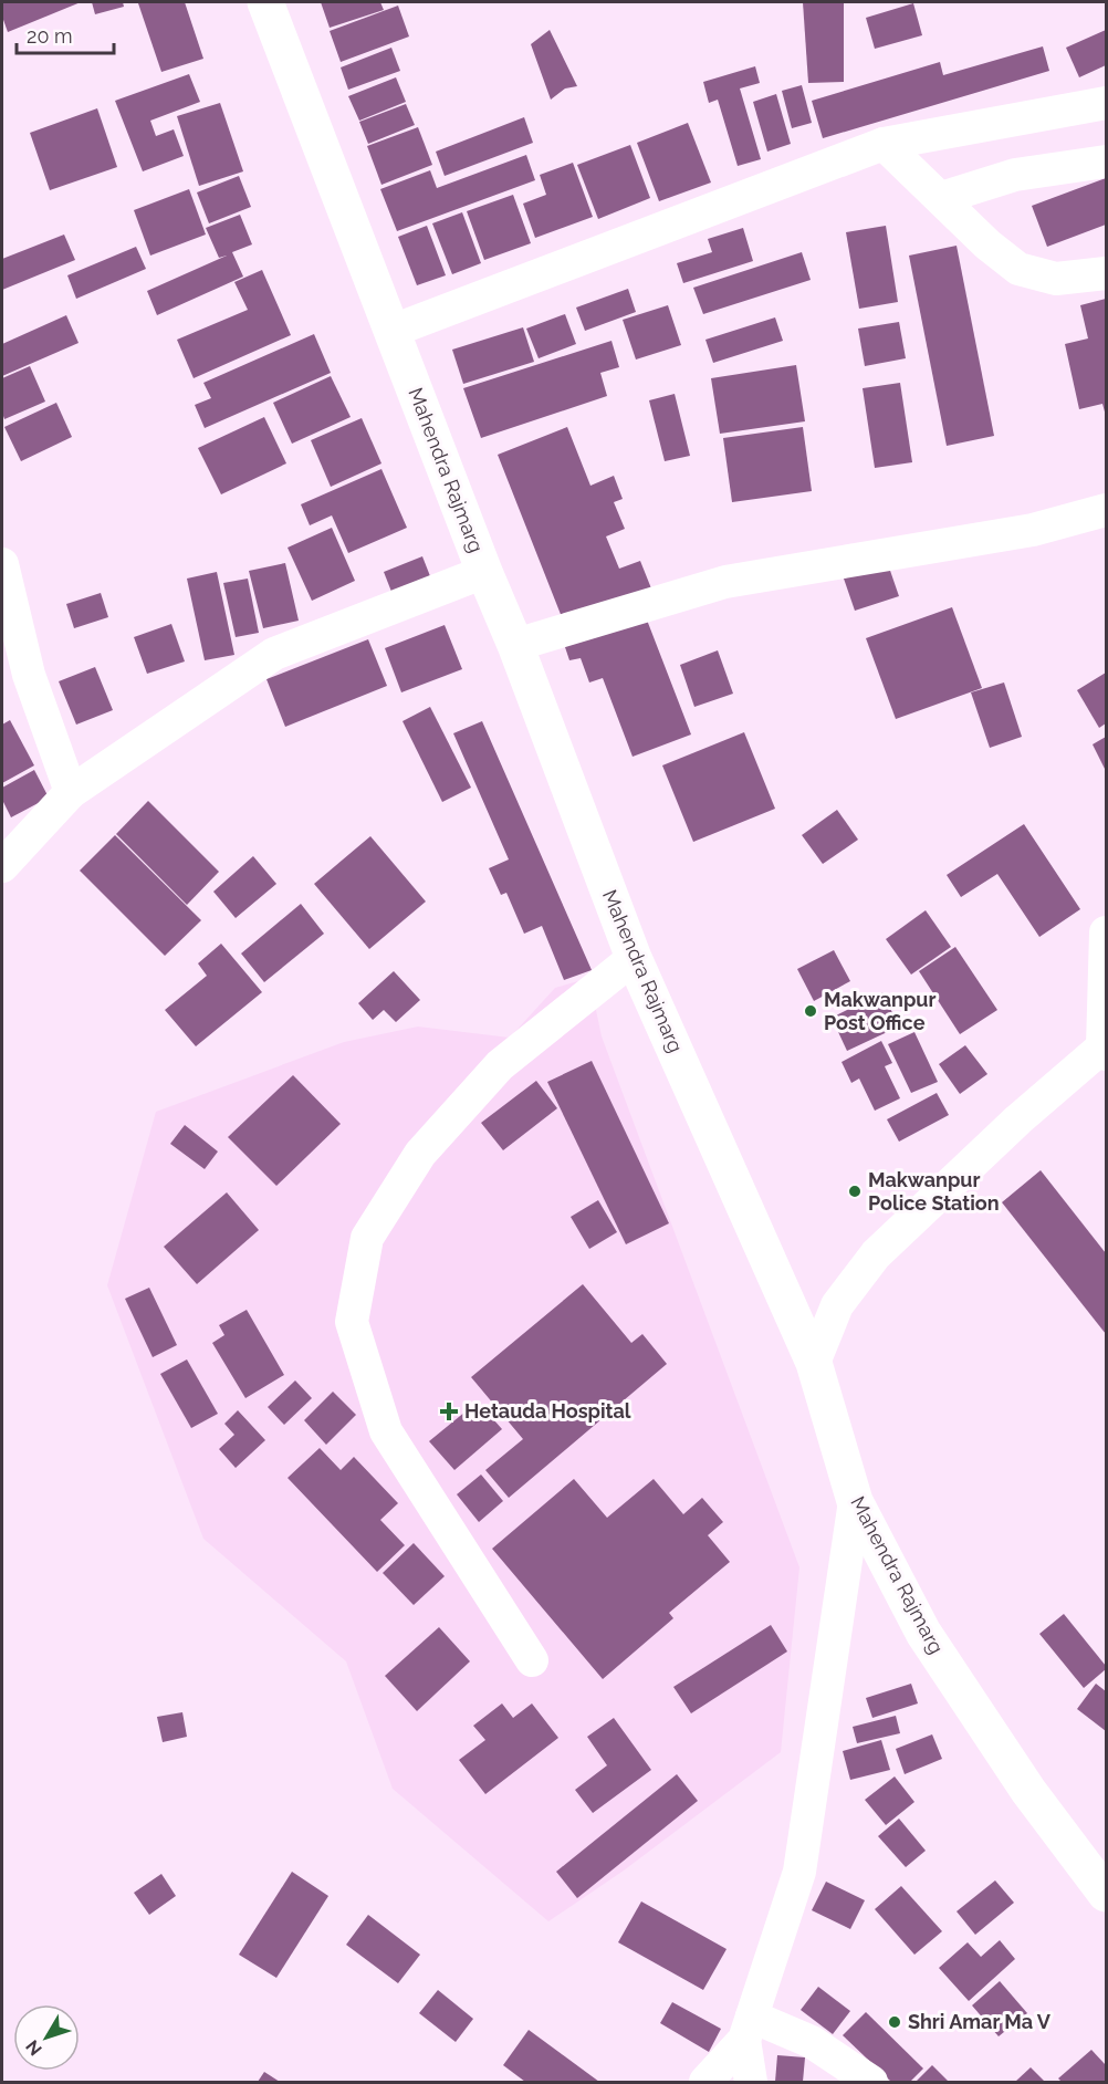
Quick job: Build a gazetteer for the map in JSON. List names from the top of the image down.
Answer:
{
  "streets": {
    "highway": ["Mahendra Rajmarg"]
  },
  "places": {
    "other": ["Makwanpur Post Office", "Makwanpur Police Station", "Shri Amar Ma V"],
    "health": ["Hetauda Hospital"]
  },
  "scale_bar": "20 m",
  "north": "bottom left"
}
